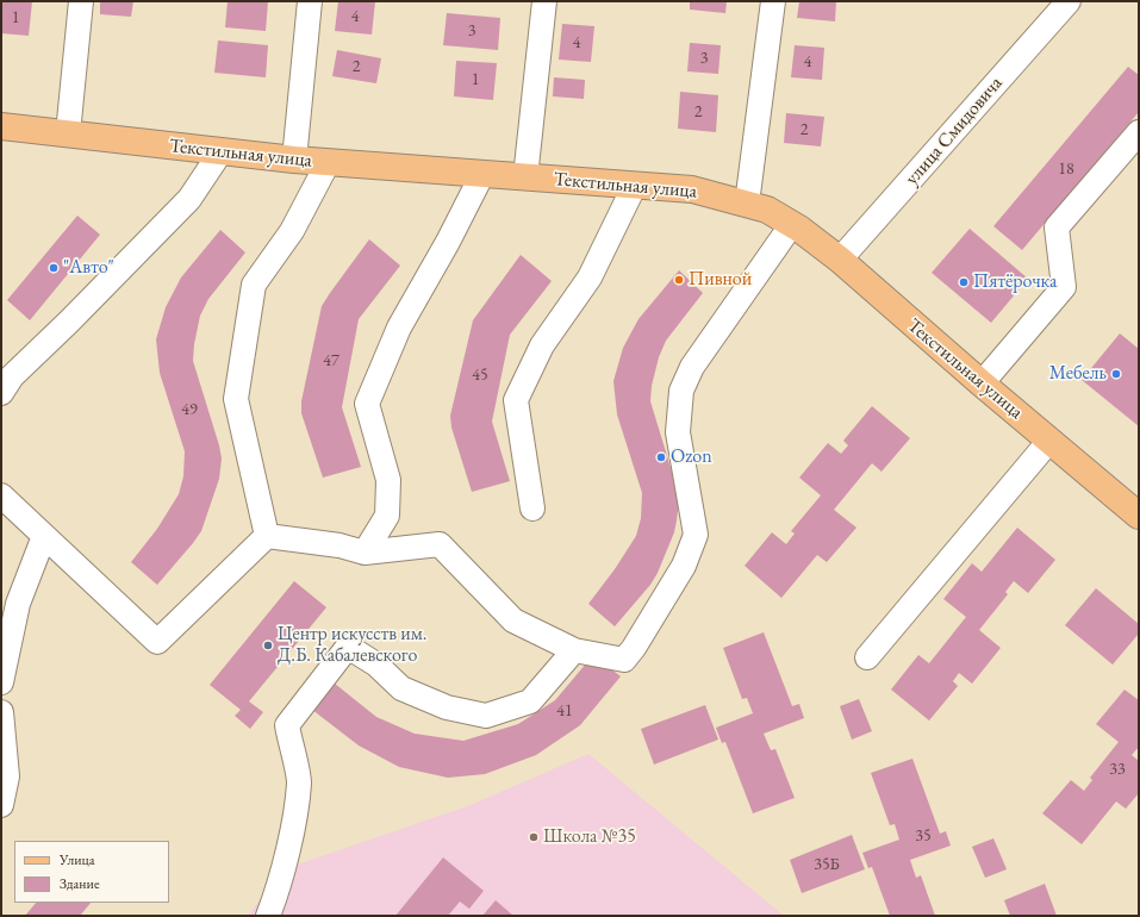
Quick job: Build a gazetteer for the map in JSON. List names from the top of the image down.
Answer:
{
  "streets": {
    "main road": ["Текстильная улица"],
    "street": ["улица Смидовича"]
  },
  "crossings": [
    ["улица Смидовича", "Текстильная улица"]
  ],
  "places": [
    "\"Авто\"",
    "Пивной",
    "Пятёрочка",
    "Мебель",
    "Ozon",
    "Центр искусств им. Д.Б. Кабалевского",
    "Школа №35"
  ],
  "house_numbers": [
    "4",
    "1",
    "3",
    "4",
    "3",
    "4",
    "2",
    "1",
    "2",
    "2",
    "18",
    "47",
    "45",
    "49",
    "41",
    "33",
    "35",
    "35Б"
  ],
  "legend": ["Улица", "Здание"]
}
